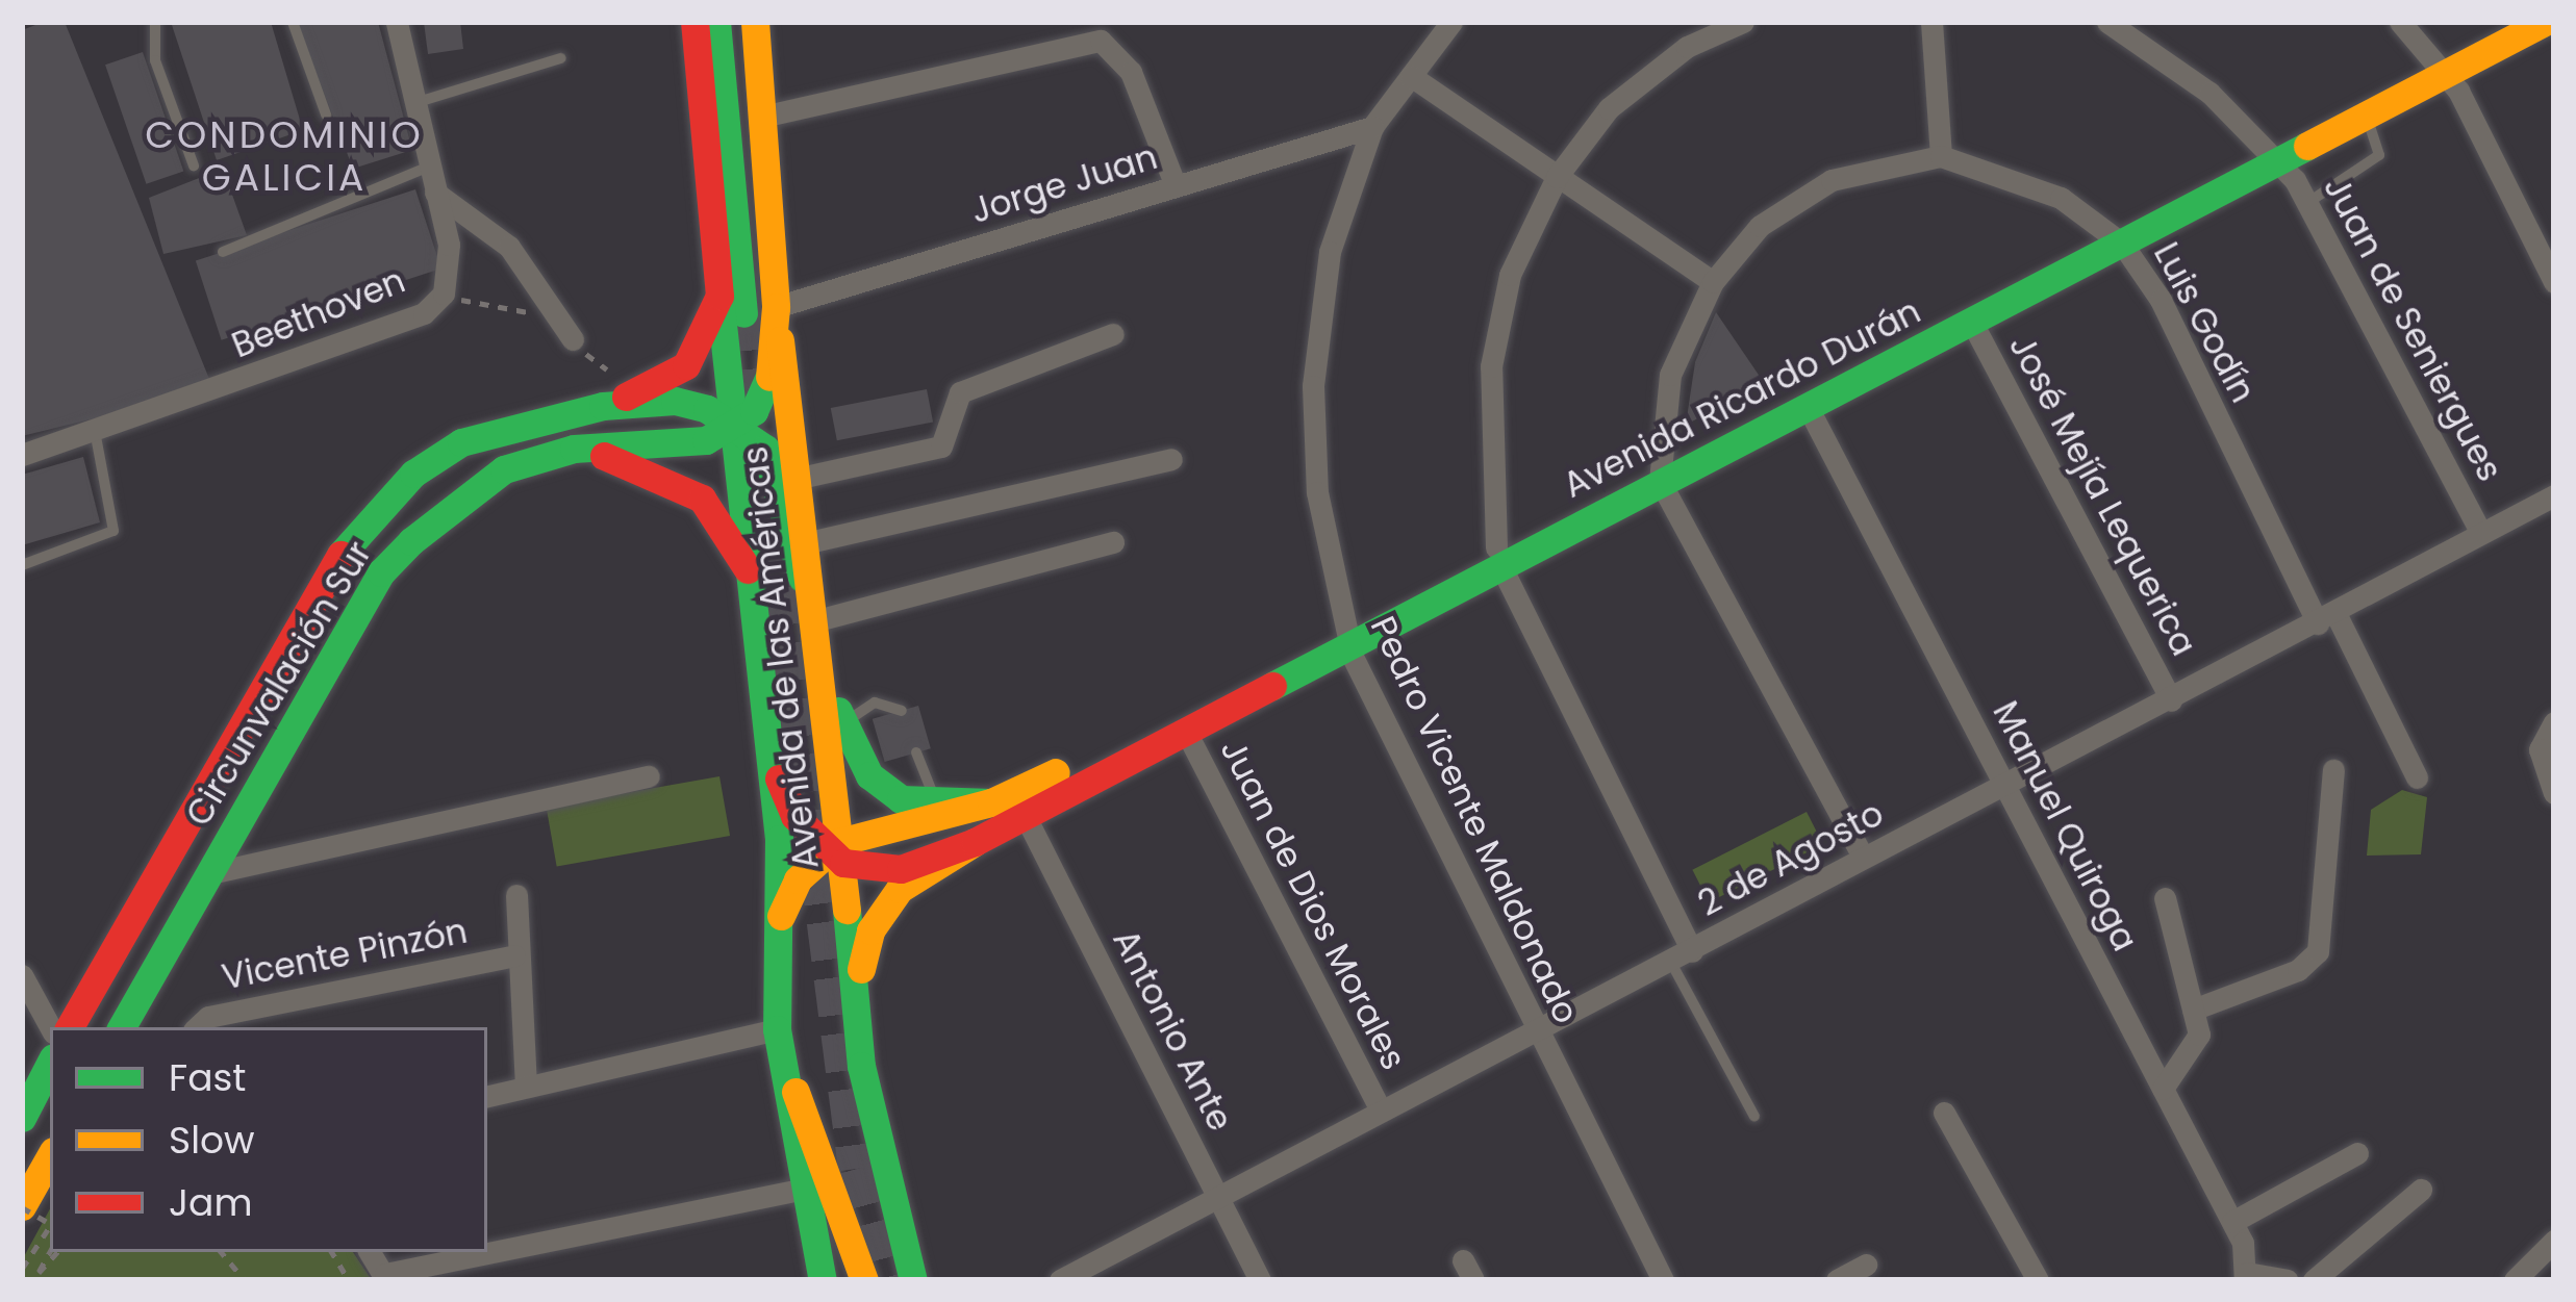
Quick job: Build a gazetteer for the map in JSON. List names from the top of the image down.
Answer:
{
  "streets": {
    "main road": ["Avenida Ricardo Durán", "Avenida de las Américas", "Circunvalación Sur"],
    "street": [
      "Jorge Juan",
      "Beethoven",
      "Luis Godín",
      "Juan de Seniergues",
      "José Mejía Lequerica",
      "Pedro Vicente Maldonado",
      "Manuel Quiroga",
      "2 de Agosto",
      "Juan de Dios Morales",
      "Vicente Pinzón",
      "Antonio Ante"
    ]
  },
  "crossings": [
    ["Jorge Juan", "Avenida de las Américas"],
    ["Jorge Juan", "Pedro Vicente Maldonado"],
    ["Luis Godín", "Avenida Ricardo Durán"],
    ["Luis Godín", "2 de Agosto"],
    ["Juan de Seniergues", "Avenida Ricardo Durán"],
    ["Juan de Seniergues", "2 de Agosto"],
    ["Avenida Ricardo Durán", "José Mejía Lequerica"],
    ["Avenida Ricardo Durán", "Pedro Vicente Maldonado"],
    ["Avenida Ricardo Durán", "Manuel Quiroga"],
    ["Avenida Ricardo Durán", "Juan de Dios Morales"],
    ["Avenida Ricardo Durán", "Antonio Ante"],
    ["José Mejía Lequerica", "2 de Agosto"],
    ["Avenida de las Américas", "Circunvalación Sur"],
    ["Pedro Vicente Maldonado", "2 de Agosto"],
    ["Manuel Quiroga", "2 de Agosto"],
    ["2 de Agosto", "Juan de Dios Morales"],
    ["2 de Agosto", "Antonio Ante"]
  ],
  "districts": ["CONDOMINIO GALICIA"],
  "legend": ["Fast", "Slow", "Jam"]
}
